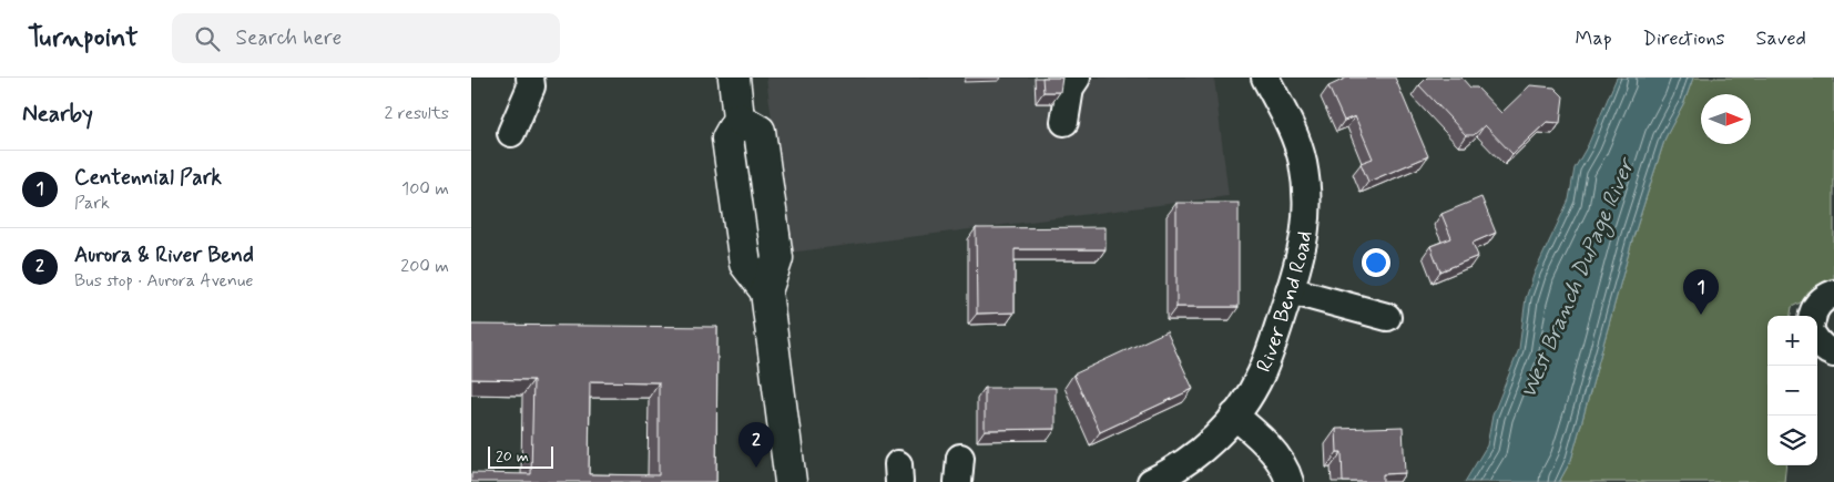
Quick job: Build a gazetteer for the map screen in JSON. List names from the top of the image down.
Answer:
{
  "streets": {
    "street": ["River Bend Road"]
  },
  "water": ["West Branch DuPage River"],
  "scale_bar": "20 m",
  "north": "right",
  "page": {
    "header": "Turnpoint",
    "search": "Search here",
    "nav": ["Map", "Directions", "Saved"],
    "heading": ["Nearby", "2 results"],
    "list": [
      {
        "mark": "1",
        "name": "Centennial Park",
        "note": "Park",
        "value": "100 m"
      },
      {
        "mark": "2",
        "name": "Aurora & River Bend",
        "note": "Bus stop · Aurora Avenue",
        "value": "200 m"
      }
    ],
    "pins": ["1", "2"],
    "map_buttons": ["+", "−"],
    "scale": "20 m"
  }
}
